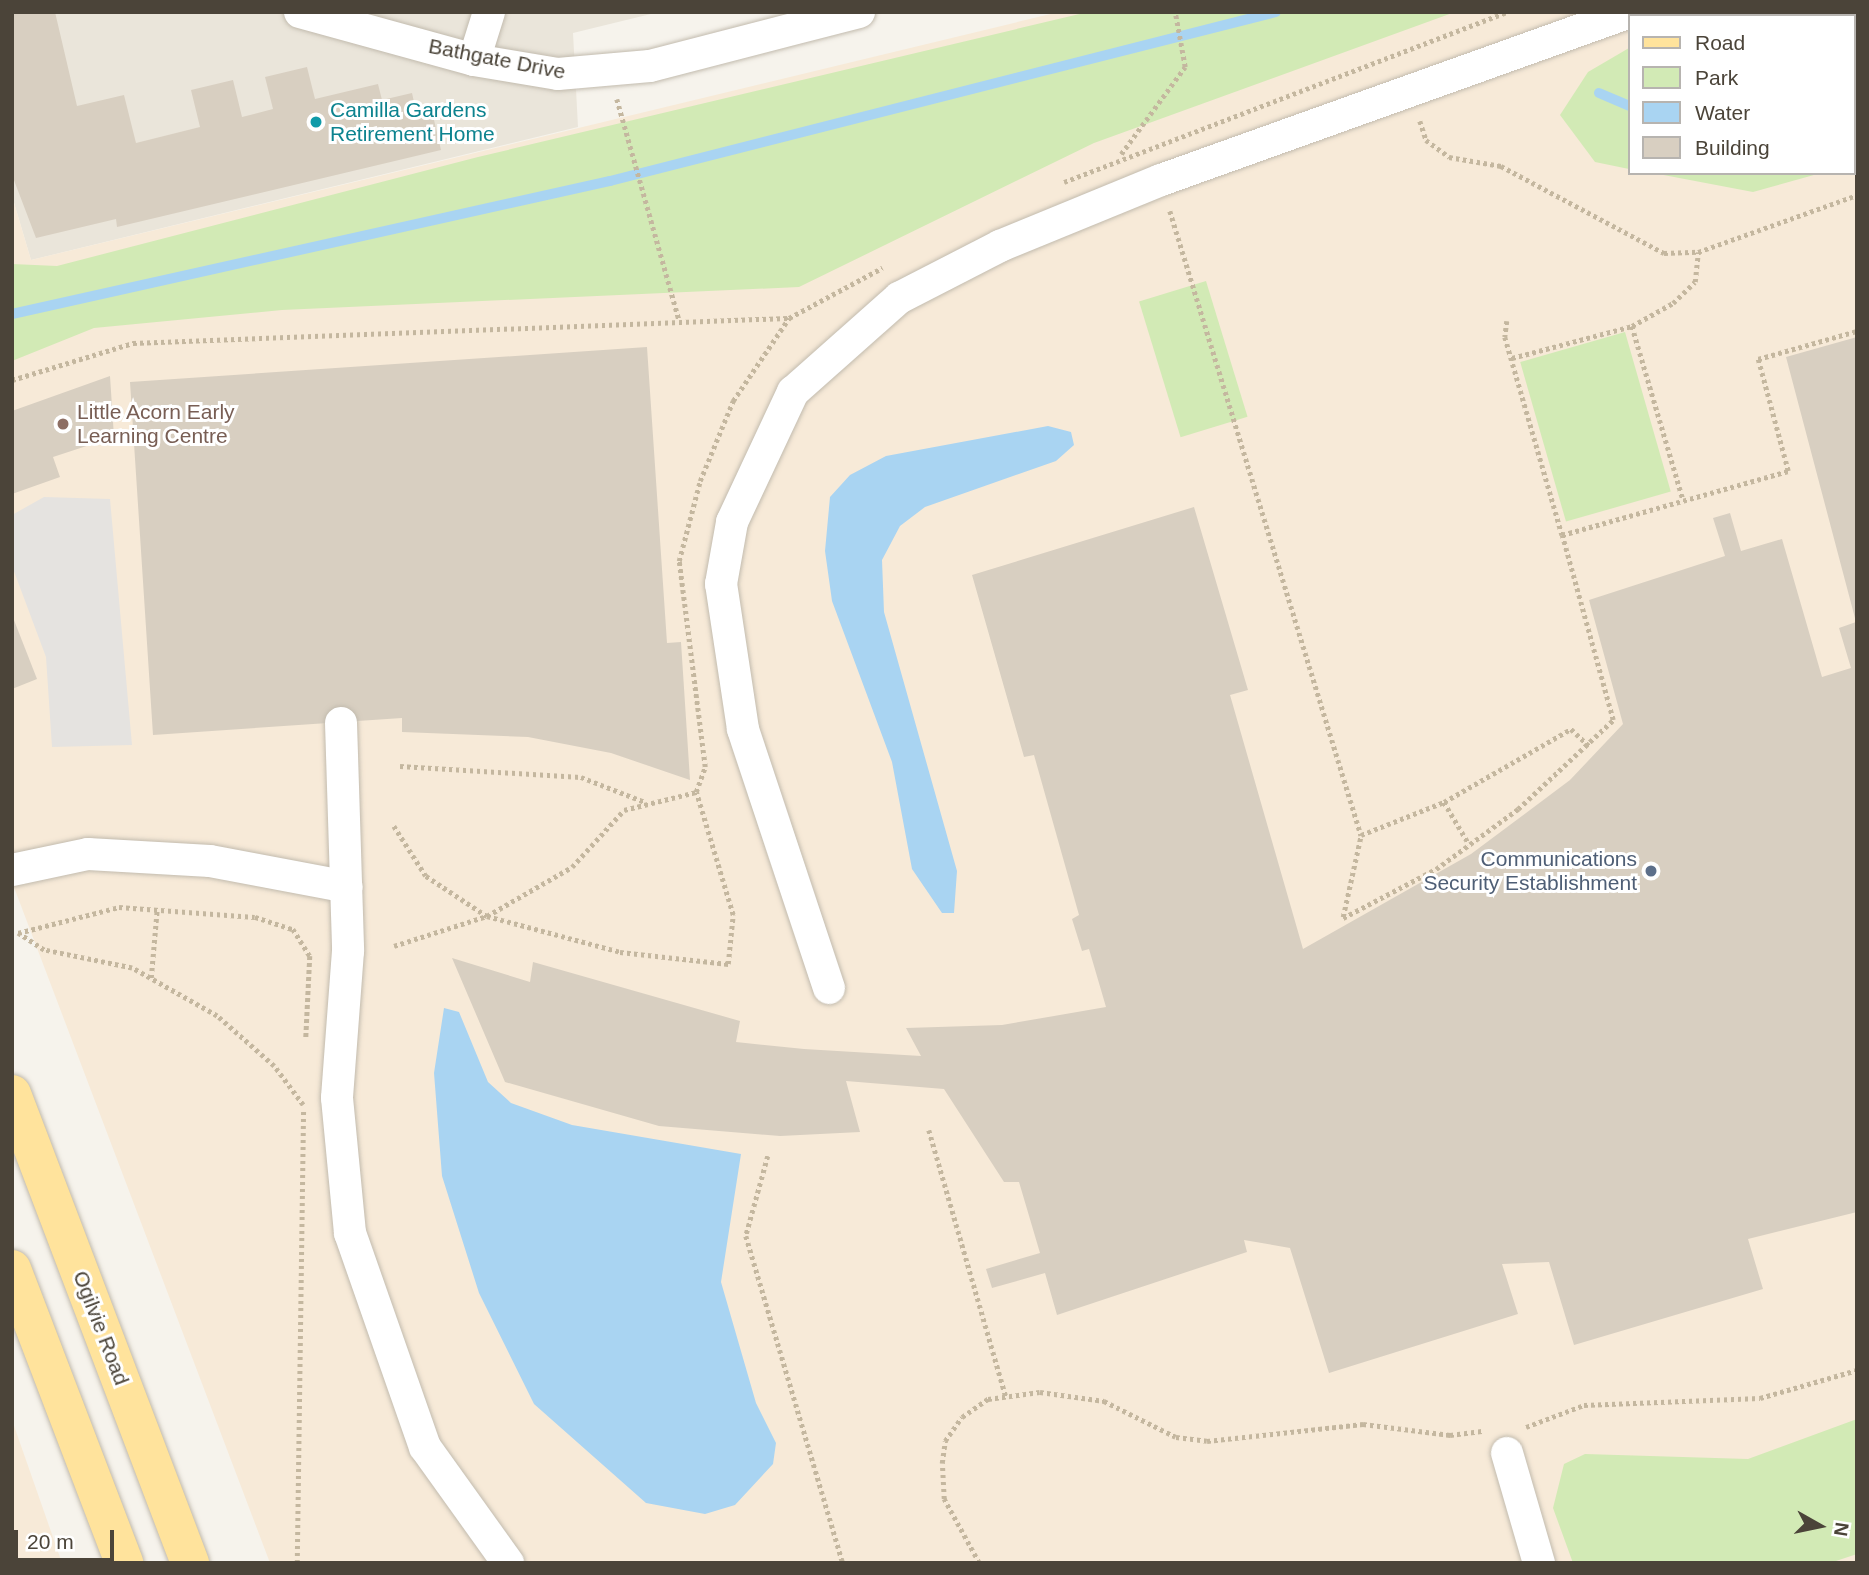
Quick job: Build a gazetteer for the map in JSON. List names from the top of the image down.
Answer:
{
  "streets": {
    "main road": ["Ogilvie Road"],
    "street": ["Bathgate Drive"]
  },
  "places": ["Camilla Gardens Retirement Home", "Little Acorn Early Learning Centre", "Communications Security Establishment"],
  "legend": [
    "Road",
    "Park",
    "Water",
    "Building"
  ],
  "scale_bar": "20 m",
  "north": "right"
}
